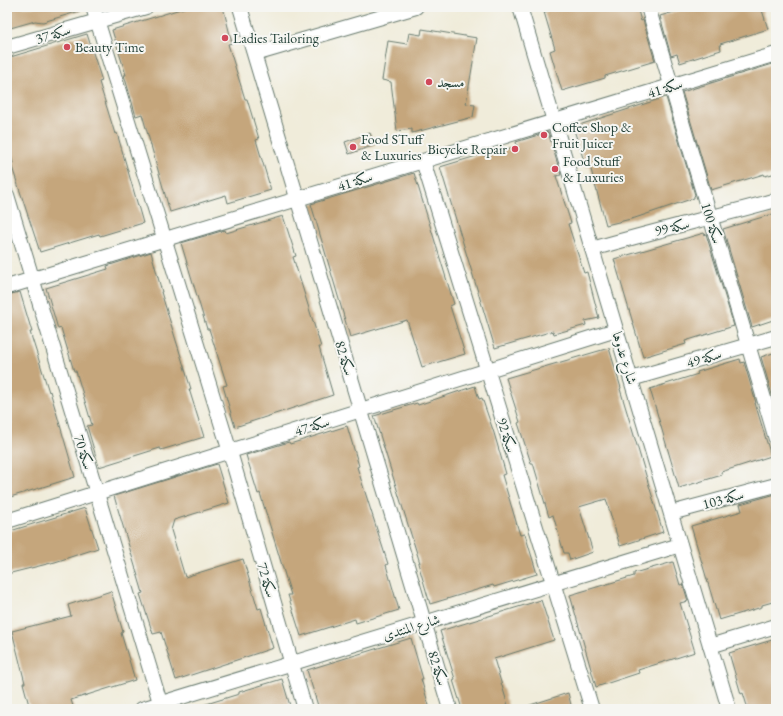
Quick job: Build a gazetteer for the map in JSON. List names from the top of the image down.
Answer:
{
  "streets": {
    "street": [
      "سكة 37",
      "سكة 41",
      "سكة 100",
      "سكة 99",
      "سكة 82",
      "شارع عدوها",
      "سكة 49",
      "سكة 47",
      "سكة 92",
      "سكة 70",
      "سكة 103",
      "سكة 72",
      "شارع المنتدى"
    ]
  },
  "crossings": [
    ["سكة 41", "سكة 100"],
    ["سكة 41", "سكة 82"],
    ["سكة 41", "شارع عدوها"],
    ["سكة 41", "سكة 92"],
    ["سكة 41", "سكة 70"],
    ["سكة 100", "سكة 99"],
    ["سكة 100", "سكة 49"],
    ["سكة 99", "شارع عدوها"],
    ["سكة 82", "سكة 47"],
    ["سكة 82", "شارع المنتدى"],
    ["شارع عدوها", "سكة 49"],
    ["شارع عدوها", "سكة 47"],
    ["شارع عدوها", "سكة 103"],
    ["شارع عدوها", "شارع المنتدى"],
    ["سكة 47", "سكة 92"],
    ["سكة 47", "سكة 70"],
    ["سكة 47", "سكة 72"],
    ["سكة 92", "شارع المنتدى"],
    ["سكة 70", "شارع المنتدى"],
    ["سكة 72", "شارع المنتدى"]
  ],
  "places": [
    "Ladies Tailoring",
    "Beauty Time",
    "مسجد",
    "Coffee Shop & Fruit Juicer",
    "Food STuff & Luxuries",
    "Bicycke Repair",
    "Food Stuff & Luxuries"
  ]
}
